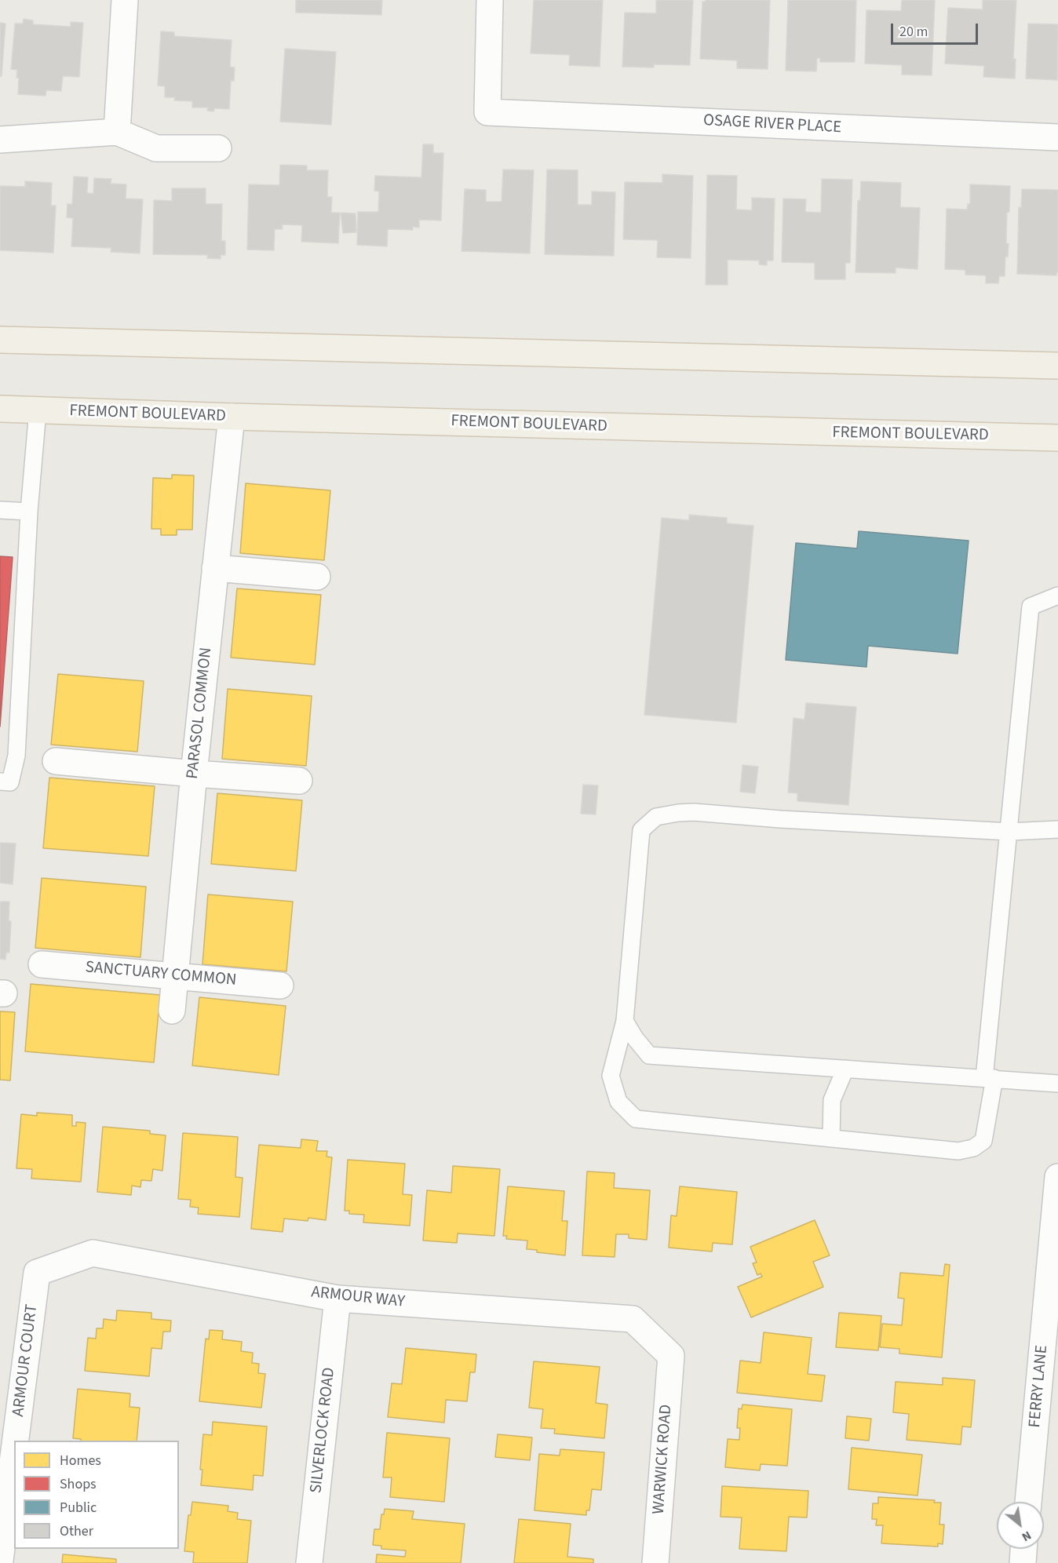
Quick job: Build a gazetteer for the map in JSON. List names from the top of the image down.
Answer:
{
  "streets": {
    "main road": ["FREMONT BOULEVARD"],
    "street": [
      "OSAGE RIVER PLACE",
      "PARASOL COMMON",
      "SANCTUARY COMMON",
      "ARMOUR WAY",
      "ARMOUR COURT",
      "FERRY LANE",
      "SILVERLOCK ROAD",
      "WARWICK ROAD"
    ]
  },
  "crossings": [
    ["FREMONT BOULEVARD", "PARASOL COMMON"],
    ["PARASOL COMMON", "SANCTUARY COMMON"],
    ["ARMOUR WAY", "ARMOUR COURT"],
    ["ARMOUR WAY", "SILVERLOCK ROAD"],
    ["ARMOUR WAY", "WARWICK ROAD"]
  ],
  "legend": [
    "Homes",
    "Shops",
    "Public",
    "Other"
  ],
  "scale_bar": "20 m",
  "north": "bottom right"
}
